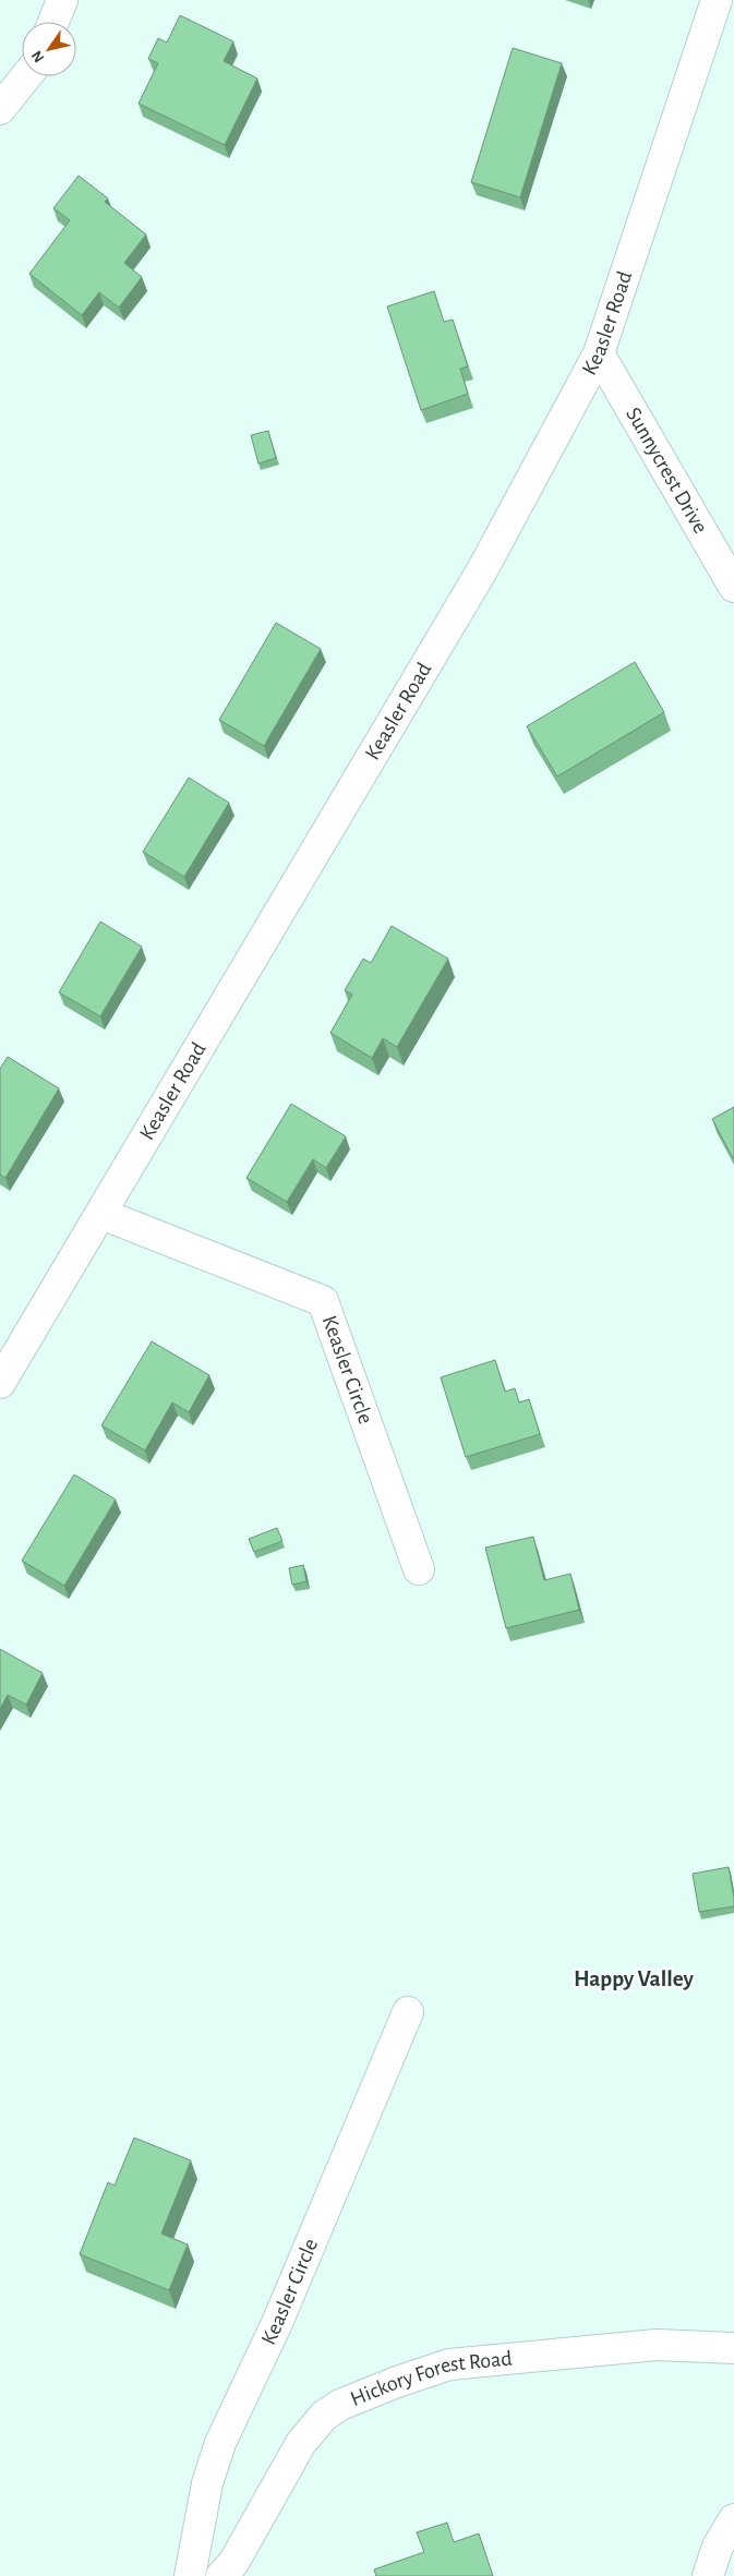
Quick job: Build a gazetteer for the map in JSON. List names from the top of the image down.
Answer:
{
  "streets": {
    "street": [
      "Keasler Road",
      "Sunnycrest Drive",
      "Keasler Circle",
      "Hickory Forest Road"
    ]
  },
  "crossings": [
    ["Keasler Road", "Sunnycrest Drive"],
    ["Keasler Road", "Keasler Circle"]
  ],
  "districts": ["Happy Valley"],
  "north": "bottom left"
}
